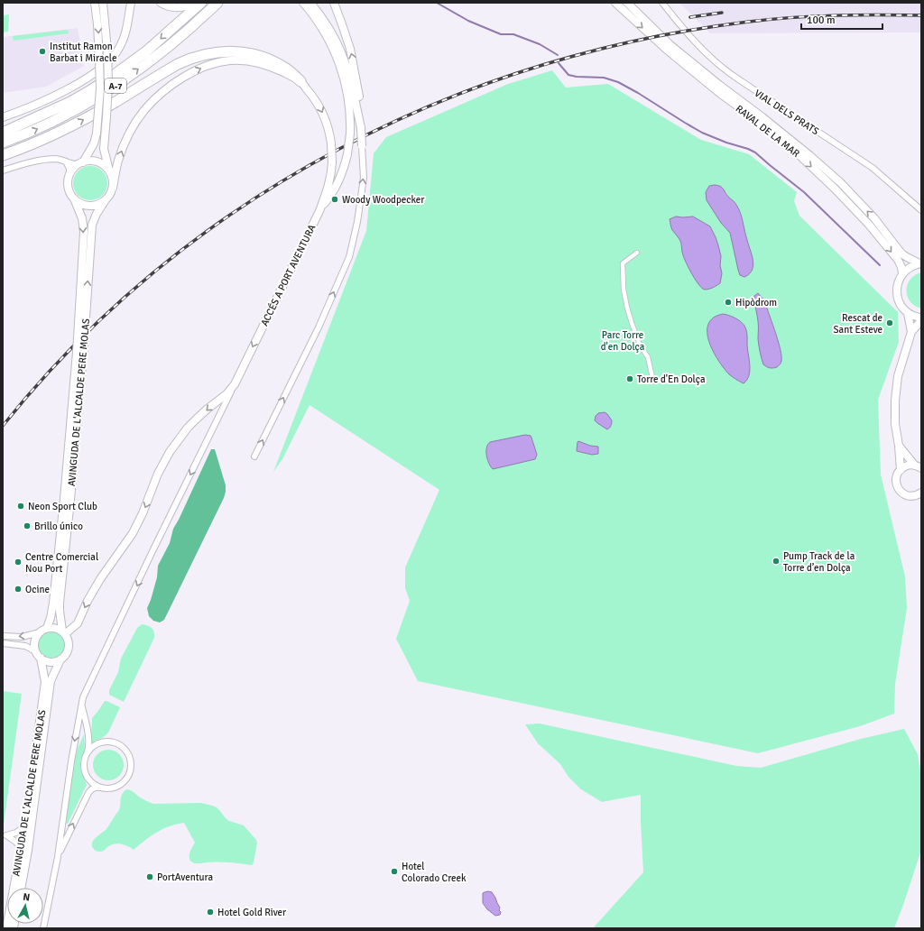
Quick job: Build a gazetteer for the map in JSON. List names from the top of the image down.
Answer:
{
  "streets": {
    "highway": ["A-7"],
    "street": [
      "VIAL DELS PRATS",
      "RAVAL DE LA MAR",
      "ACCÉS A PORT AVENTURA",
      "AVINGUDA DE L'ALCALDE PERE MOLAS"
    ]
  },
  "crossings": [
    ["ACCÉS A PORT AVENTURA", "AVINGUDA DE L'ALCALDE PERE MOLAS"]
  ],
  "parks": ["Parc Torre d'en Dolça"],
  "places": [
    "Institut Ramon Barbat i Miracle",
    "Woody Woodpecker",
    "Hipòdrom",
    "Rescat de Sant Esteve",
    "Torre d'En Dolça",
    "Neon Sport Club",
    "Brillo único",
    "Pump Track de la Torre d’en Dolça",
    "Centre Comercial Nou Port",
    "Ocine",
    "Hotel Colorado Creek",
    "PortAventura",
    "Hotel Gold River"
  ],
  "scale_bar": "100 m",
  "north": "top"
}
